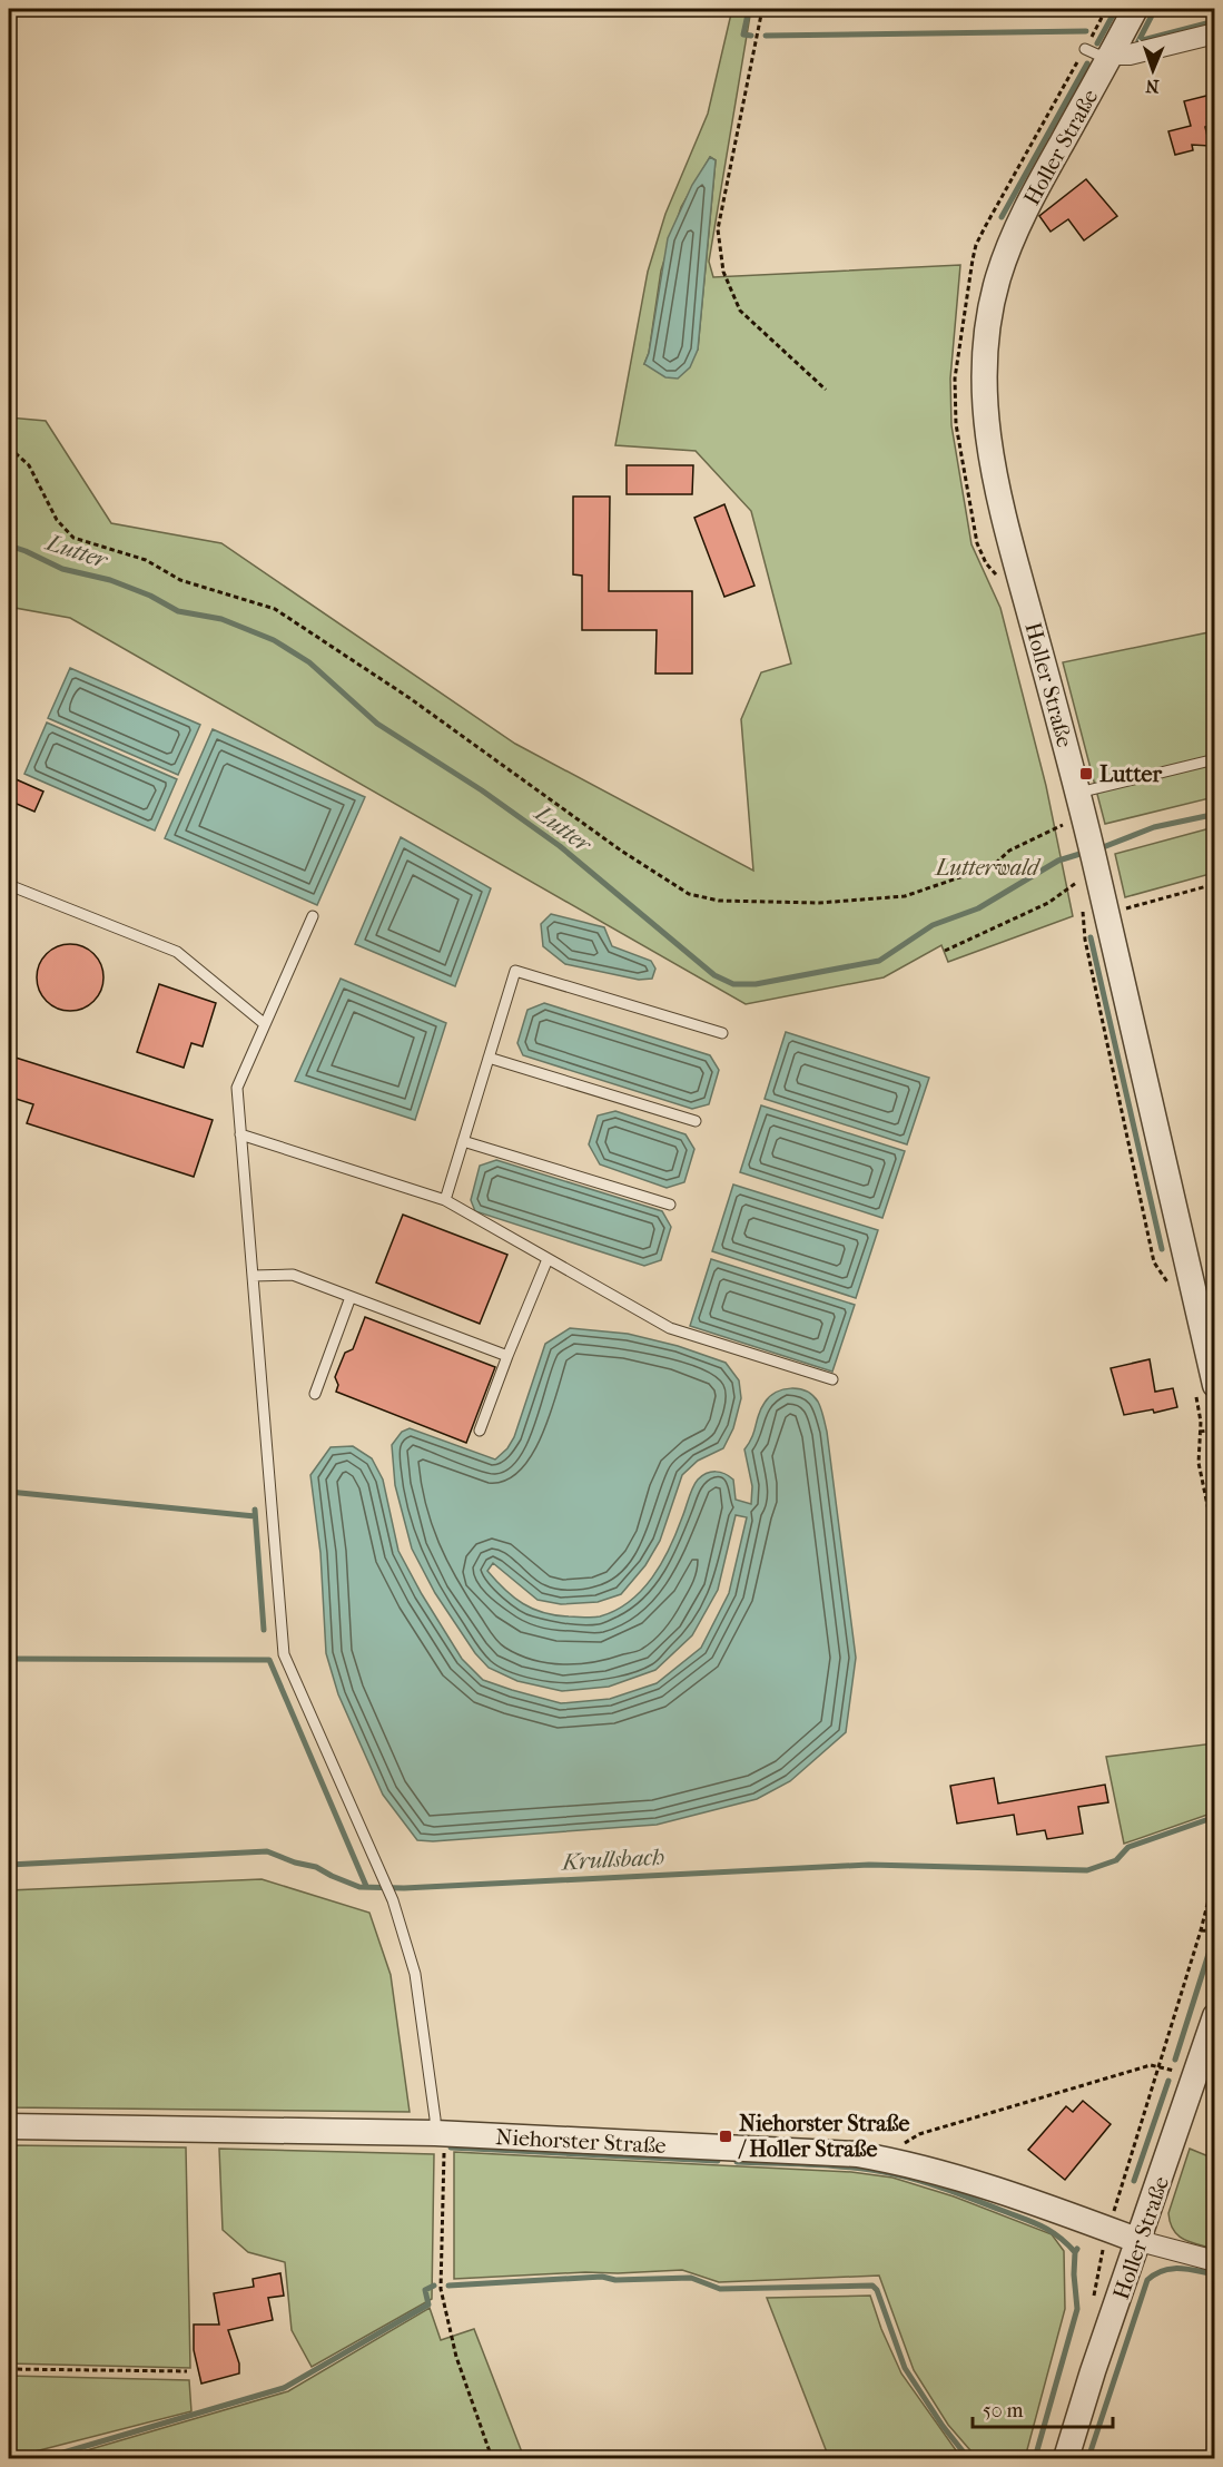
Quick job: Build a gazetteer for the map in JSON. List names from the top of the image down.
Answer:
{
  "streets": {
    "street": ["Holler Straße", "Niehorster Straße"]
  },
  "crossings": [
    ["Holler Straße", "Niehorster Straße"]
  ],
  "water": ["Lutter", "Krullsbach"],
  "parks": ["Lutterwald"],
  "places": {
    "transit": ["Lutter", "Niehorster Straße / Holler Straße"]
  },
  "scale_bar": "50 m",
  "north": "bottom"
}
